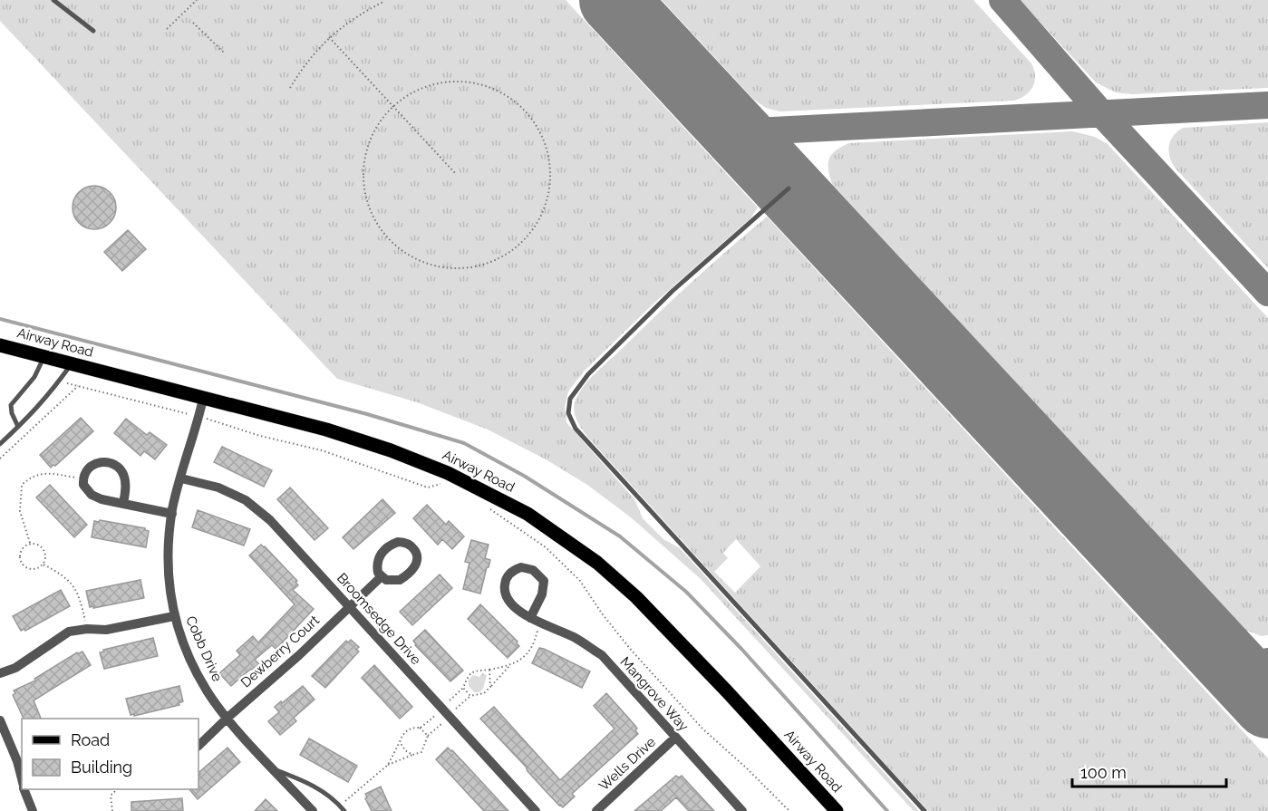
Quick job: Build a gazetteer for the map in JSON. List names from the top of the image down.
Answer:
{
  "streets": {
    "main road": ["Airway Road"],
    "street": [
      "Broomsedge Drive",
      "Cobb Drive",
      "Dewberry Court",
      "Mangrove Way",
      "Wells Drive"
    ]
  },
  "crossings": [
    ["Airway Road", "Cobb Drive"],
    ["Broomsedge Drive", "Cobb Drive"],
    ["Broomsedge Drive", "Dewberry Court"],
    ["Cobb Drive", "Dewberry Court"],
    ["Mangrove Way", "Wells Drive"]
  ],
  "legend": ["Road", "Building"],
  "scale_bar": "100 m"
}
